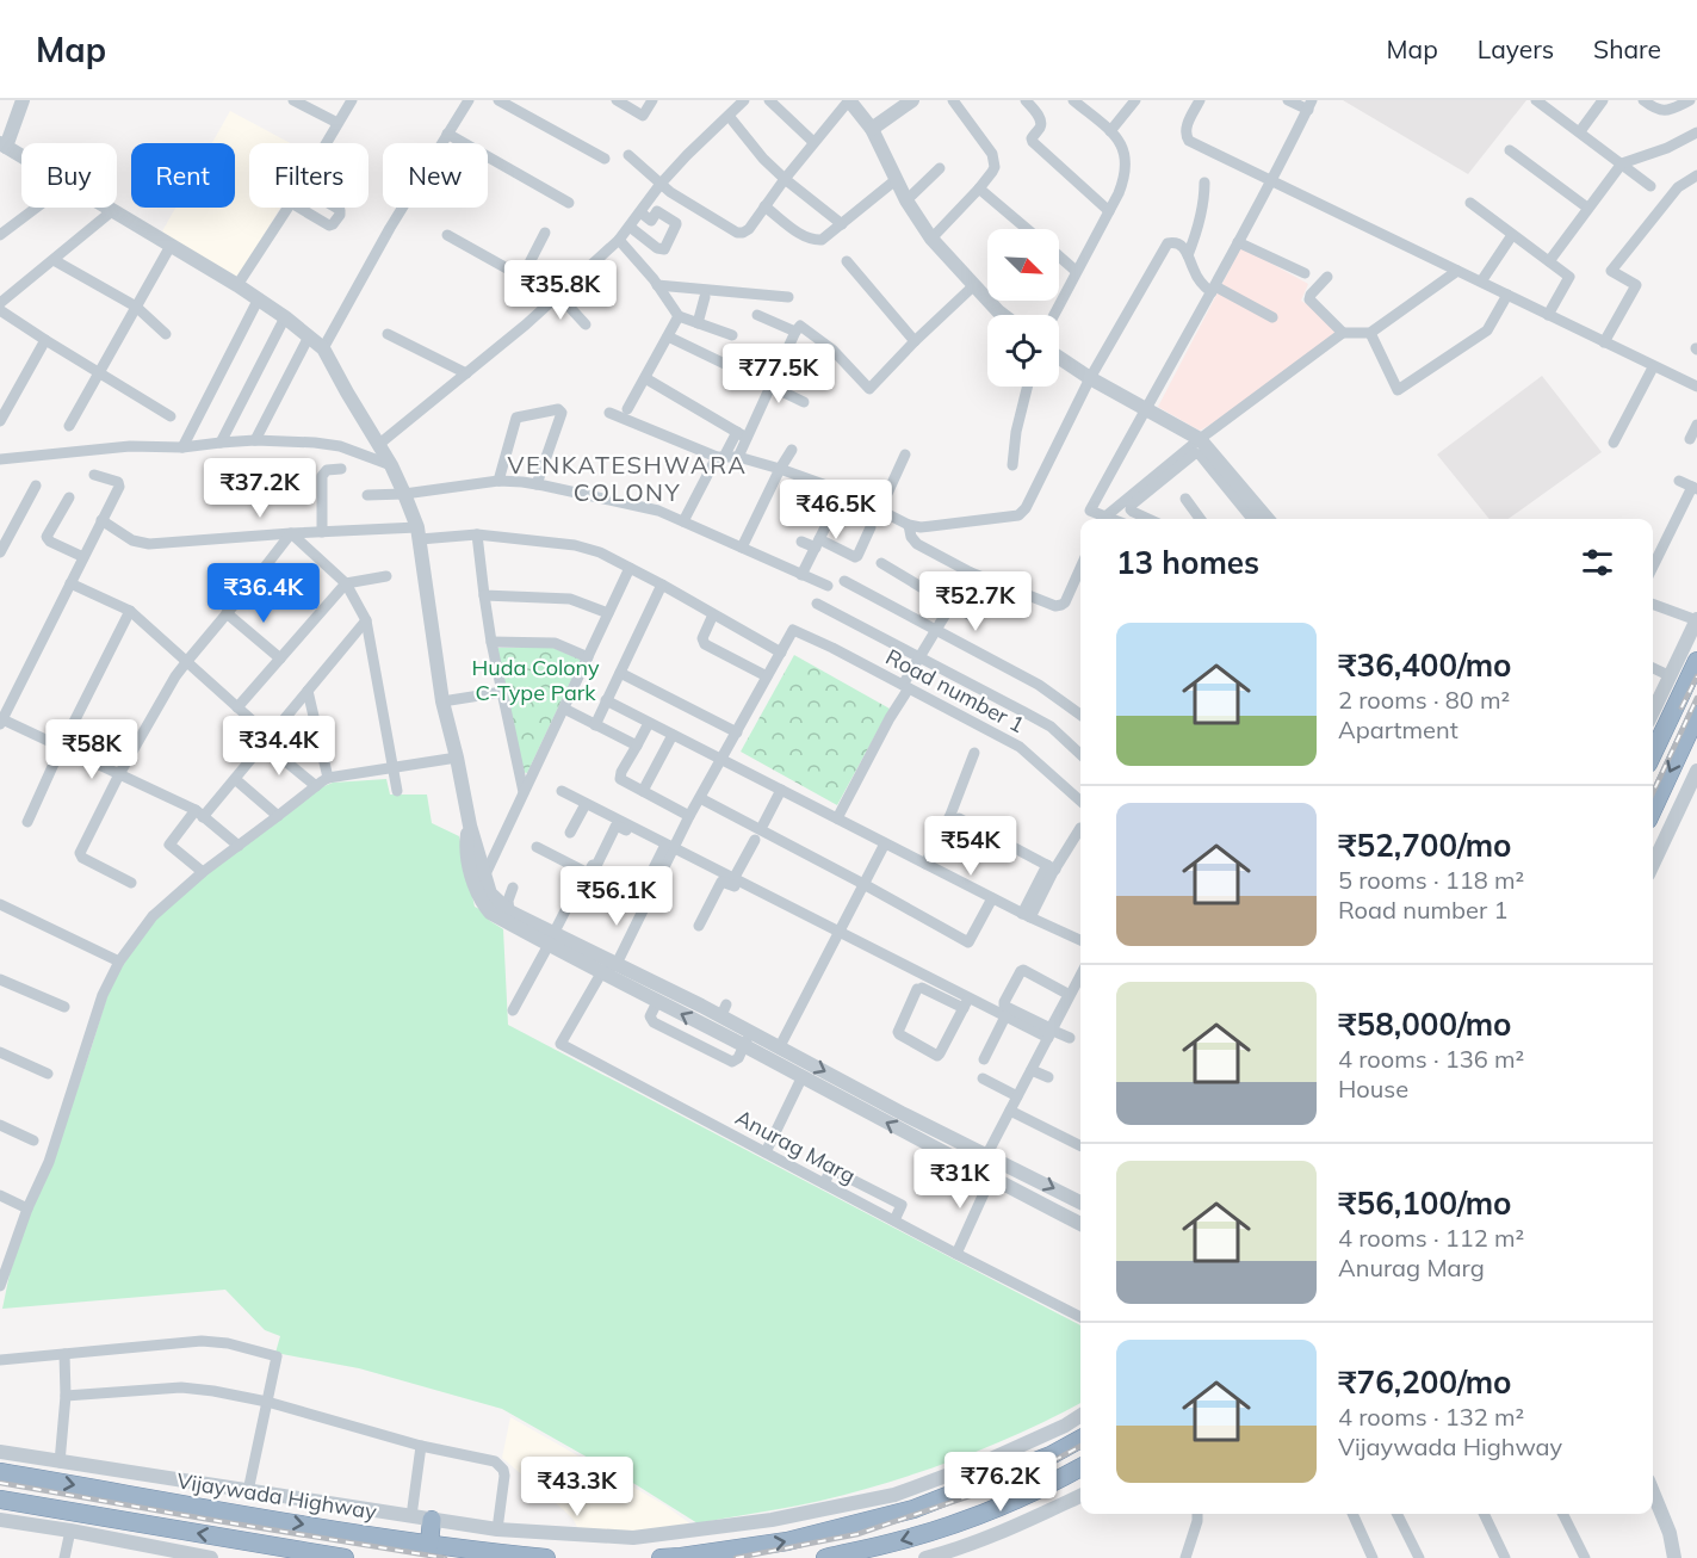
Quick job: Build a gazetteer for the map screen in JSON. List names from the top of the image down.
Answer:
{
  "streets": {
    "highway": ["Vijaywada Highway"],
    "street": ["Road number 1", "Anurag Marg"]
  },
  "districts": ["VENKATESHWARA COLONY"],
  "parks": ["Huda Colony C-Type Park"],
  "north": "bottom right",
  "page": {
    "header": "Map",
    "nav": ["Map", "Layers", "Share"],
    "chip": [
      "Buy",
      "Rent",
      "Filters",
      "New"
    ],
    "price": [
      "₹35.8K",
      "₹77.5K",
      "₹37.2K",
      "₹46.5K",
      "₹36.4K",
      "₹52.7K",
      "₹34.4K",
      "₹58K",
      "₹54K",
      "₹56.1K",
      "₹31K",
      "₹76.2K",
      "₹43.3K"
    ],
    "heading": "13 homes",
    "list": [
      {
        "name": "₹36,400/mo",
        "note": "2 rooms · 80 m² · Apartment"
      },
      {
        "name": "₹52,700/mo",
        "note": "5 rooms · 118 m² · Road number 1"
      },
      {
        "name": "₹58,000/mo",
        "note": "4 rooms · 136 m² · House"
      },
      {
        "name": "₹56,100/mo",
        "note": "4 rooms · 112 m² · Anurag Marg"
      },
      {
        "name": "₹76,200/mo",
        "note": "4 rooms · 132 m² · Vijaywada Highway"
      }
    ]
  }
}
